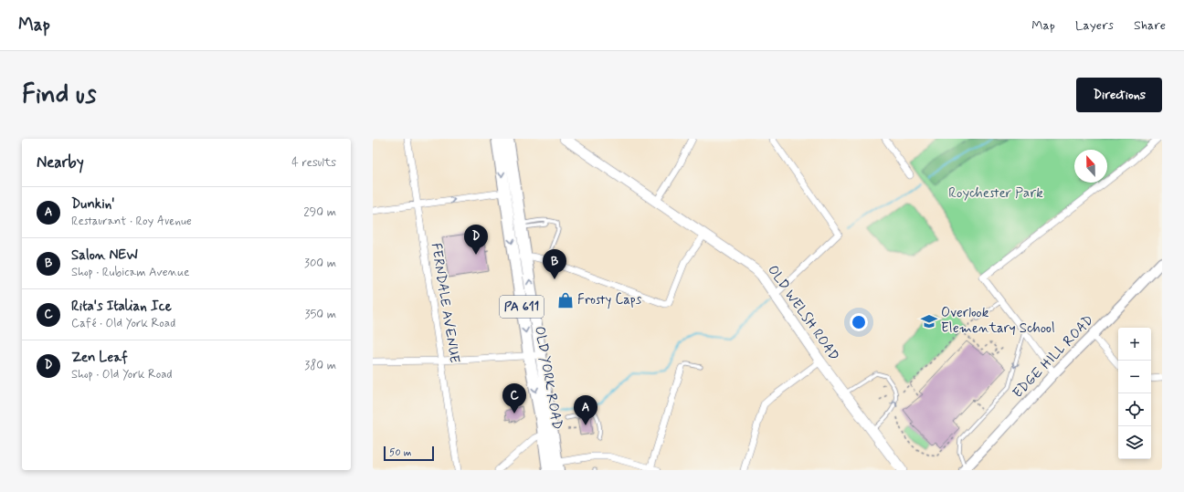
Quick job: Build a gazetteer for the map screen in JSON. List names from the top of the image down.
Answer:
{
  "streets": {
    "highway": ["PA 611", "OLD YORK ROAD"],
    "main road": ["OLD WELSH ROAD", "EDGE HILL ROAD"],
    "street": ["FERNDALE AVENUE"]
  },
  "parks": ["Roychester Park"],
  "places": {
    "shop": ["Frosty Caps"],
    "school or university": ["Overlook Elementary School"]
  },
  "scale_bar": "50 m",
  "north": "top",
  "page": {
    "header": "Map",
    "nav": ["Map", "Layers", "Share"],
    "buttons": "Directions",
    "title": "Find us",
    "heading": ["Nearby", "4 results"],
    "list": [
      {
        "mark": "A",
        "name": "Dunkin'",
        "note": "Restaurant · Roy Avenue",
        "value": "290 m"
      },
      {
        "mark": "B",
        "name": "Salon NEW",
        "note": "Shop · Rubicam Avenue",
        "value": "300 m"
      },
      {
        "mark": "C",
        "name": "Rita's Italian Ice",
        "note": "Café · Old York Road",
        "value": "350 m"
      },
      {
        "mark": "D",
        "name": "Zen Leaf",
        "note": "Shop · Old York Road",
        "value": "380 m"
      }
    ],
    "pins": [
      "D",
      "B",
      "C",
      "A"
    ],
    "map_buttons": ["+", "−"],
    "scale": "50 m"
  }
}
